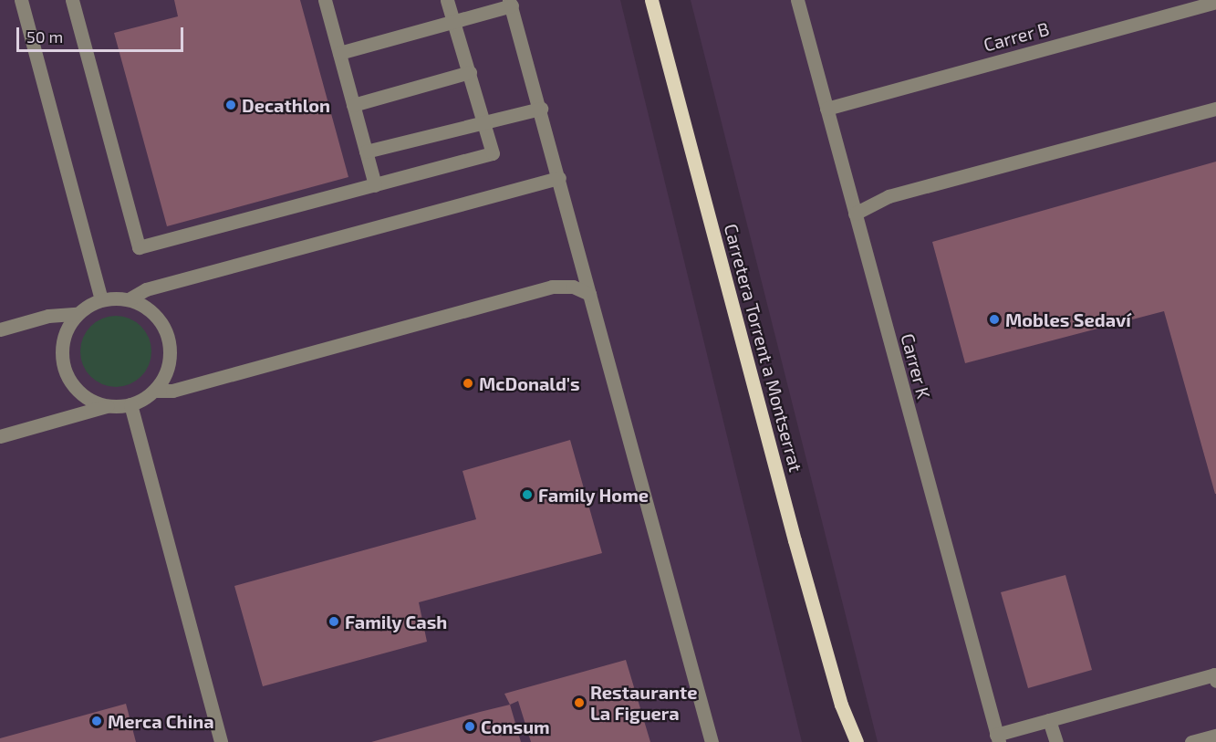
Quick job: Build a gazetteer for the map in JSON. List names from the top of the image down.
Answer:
{
  "streets": {
    "main road": ["Carretera Torrent a Montserrat"],
    "street": ["Carrer B", "Carrer K"]
  },
  "crossings": [
    ["Carrer B", "Carrer K"]
  ],
  "places": [
    "Decathlon",
    "Mobles Sedaví",
    "McDonald's",
    "Family Home",
    "Family Cash",
    "Restaurante La Figuera",
    "Merca China",
    "Consum"
  ],
  "scale_bar": "50 m"
}
